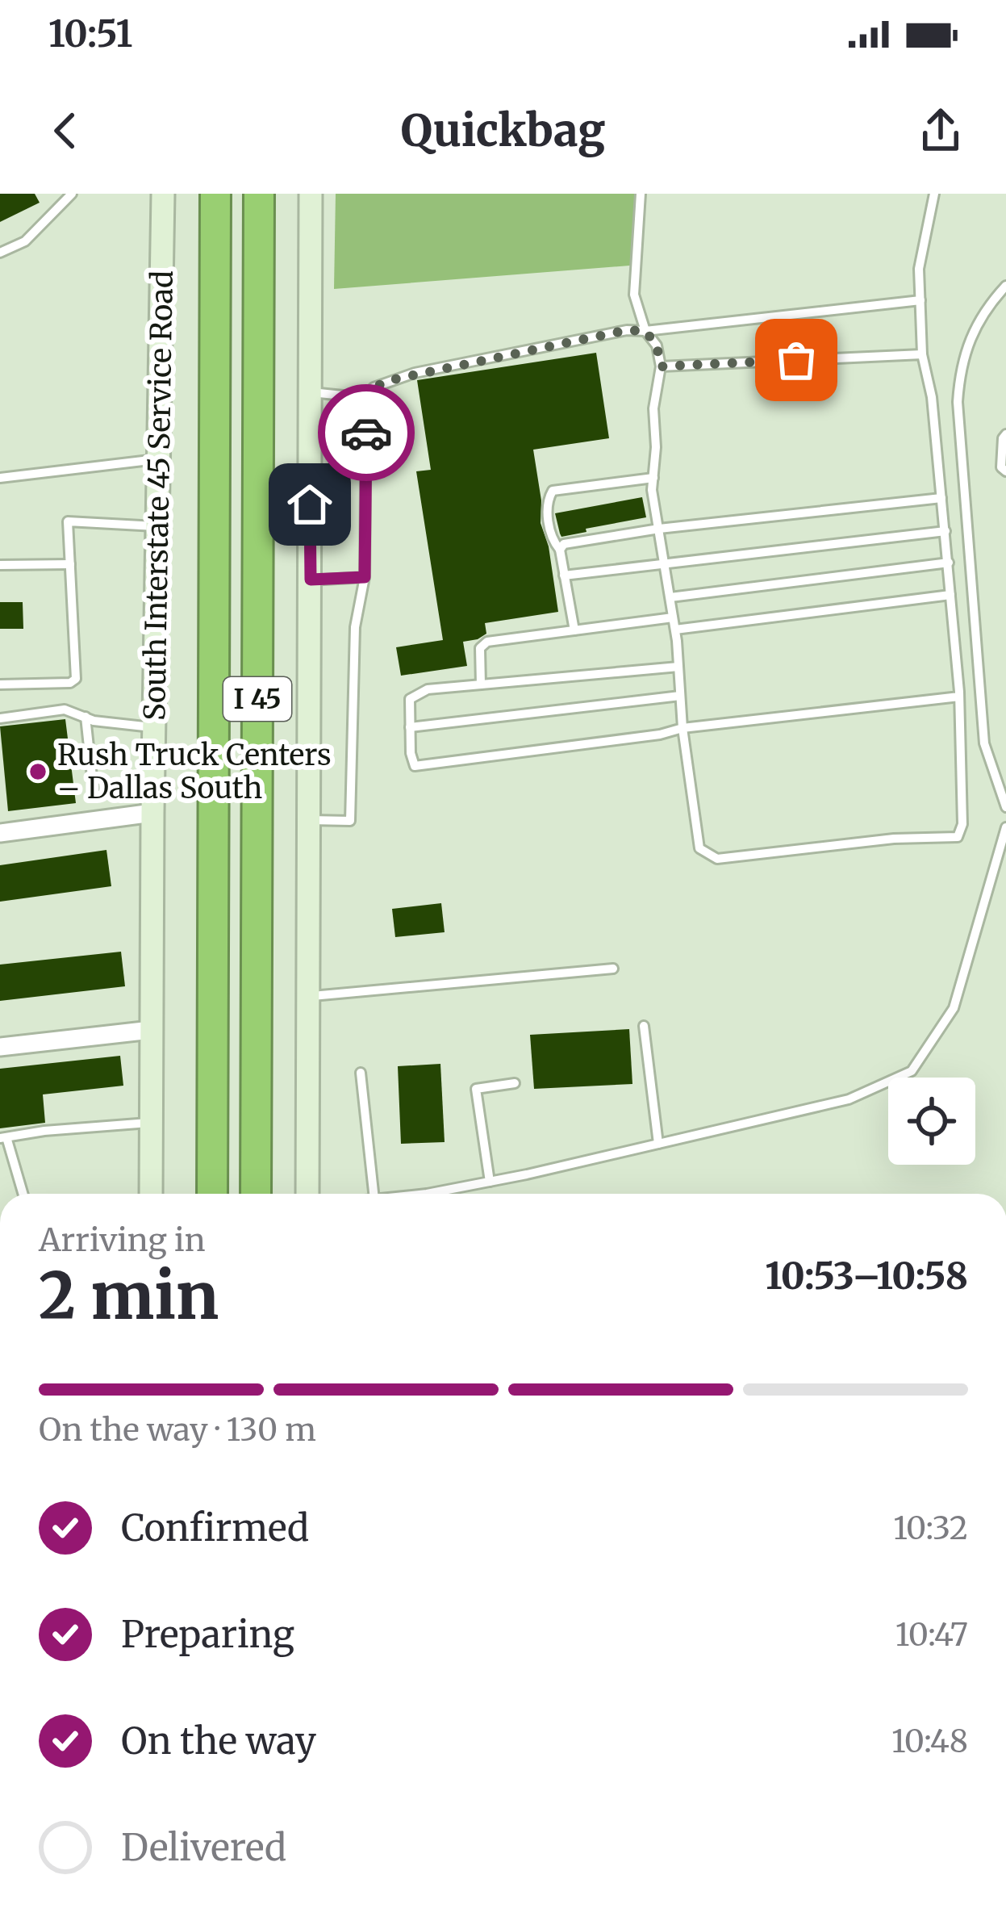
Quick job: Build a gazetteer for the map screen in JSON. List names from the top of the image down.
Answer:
{
  "streets": {
    "highway": ["I 45"],
    "main road": ["South Interstate 45 Service Road"]
  },
  "places": ["Rush Truck Centers – Dallas South"],
  "page": {
    "status": "10:51",
    "header": "Quickbag",
    "heading": ["2 min", "Arriving in", "10:53–10:58"],
    "bar": "On the way · 130 m",
    "list": [
      ["Confirmed", "10:32"],
      ["Preparing", "10:47"],
      ["On the way", "10:48"],
      "Delivered"
    ]
  }
}
